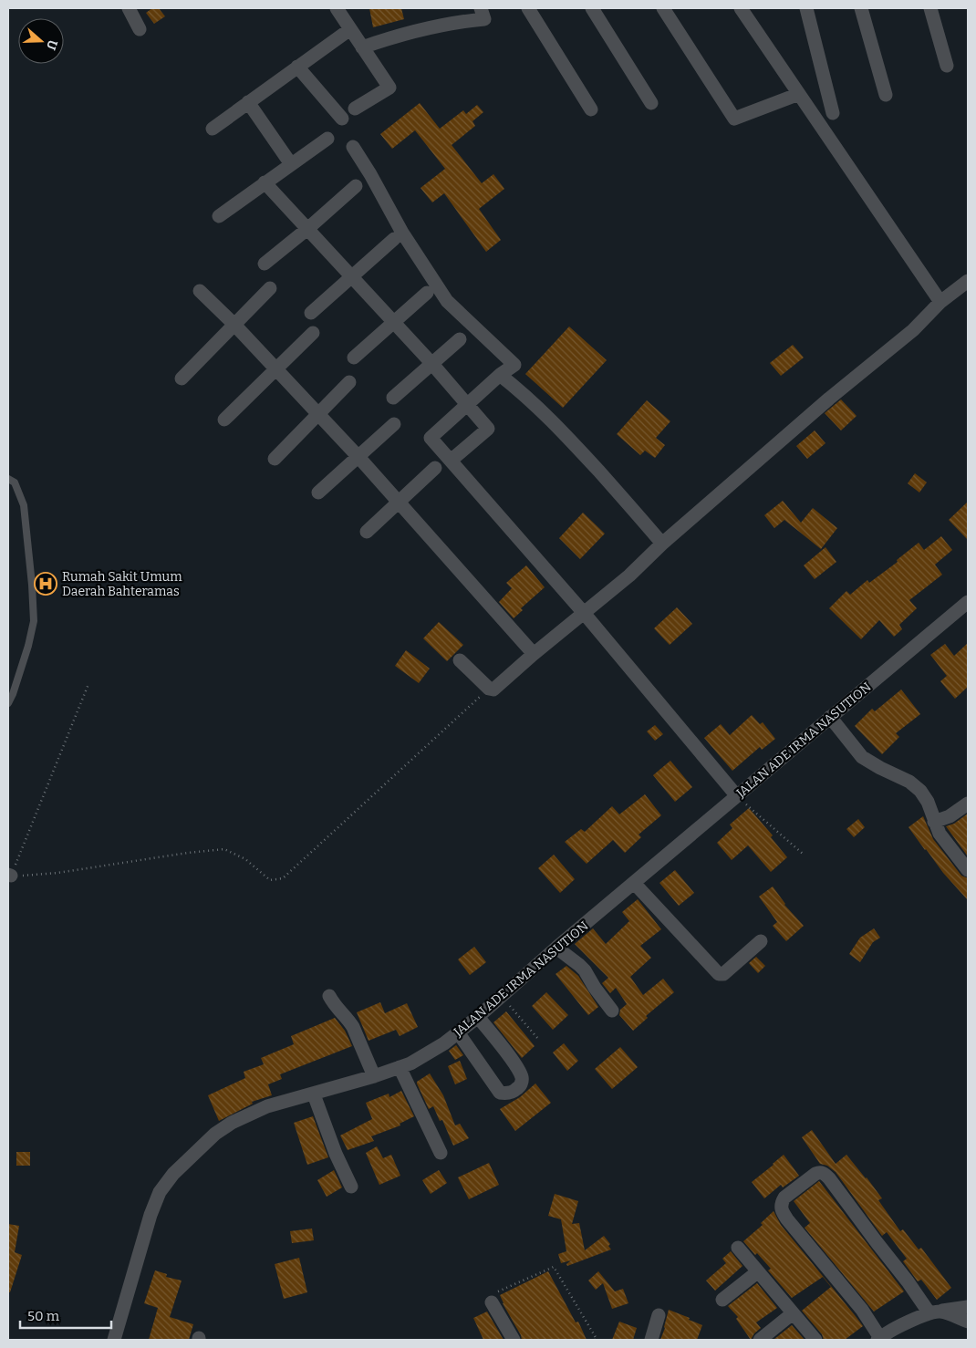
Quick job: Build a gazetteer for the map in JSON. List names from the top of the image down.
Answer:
{
  "streets": {
    "street": ["JALAN ADE IRMA NASUTION"]
  },
  "places": {
    "hospital": ["Rumah Sakit Umum Daerah Bahteramas"]
  },
  "scale_bar": "50 m",
  "north": "right"
}
